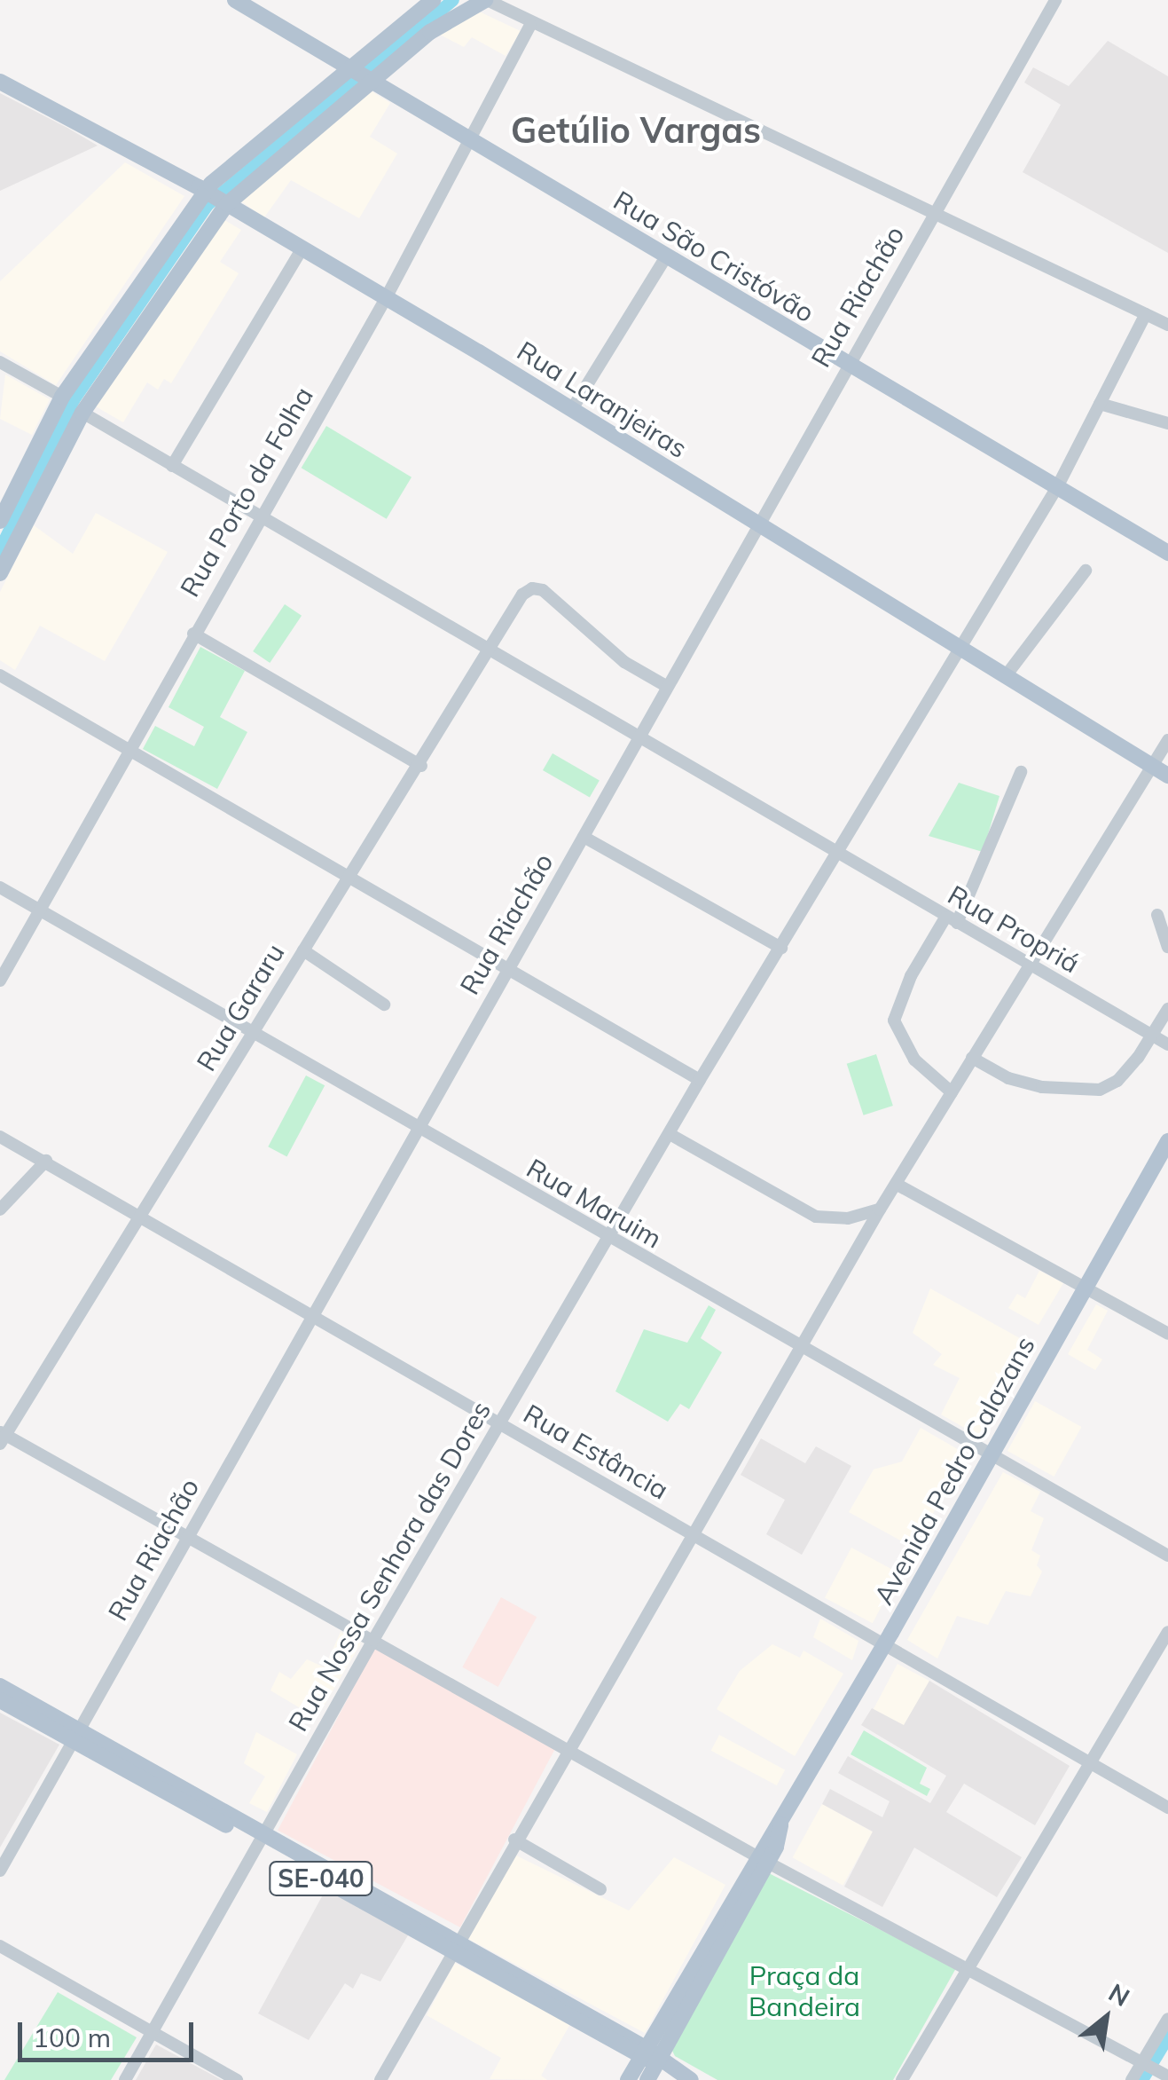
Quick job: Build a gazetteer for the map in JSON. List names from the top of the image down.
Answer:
{
  "streets": {
    "main road": [
      "Rua São Cristóvão",
      "Rua Laranjeiras",
      "Avenida Pedro Calazans",
      "SE-040"
    ],
    "street": [
      "Rua Riachão",
      "Rua Porto da Folha",
      "Rua Propriá",
      "Rua Gararu",
      "Rua Maruim",
      "Rua Estância",
      "Rua Nossa Senhora das Dores"
    ]
  },
  "crossings": [
    ["Rua São Cristóvão", "Rua Riachão"],
    ["Rua São Cristóvão", "Rua Porto da Folha"],
    ["Rua São Cristóvão", "Rua Nossa Senhora das Dores"],
    ["Rua Riachão", "Rua Laranjeiras"],
    ["Rua Riachão", "Rua Propriá"],
    ["Rua Riachão", "Rua Gararu"],
    ["Rua Riachão", "Rua Maruim"],
    ["Rua Riachão", "Rua Estância"],
    ["Rua Riachão", "SE-040"],
    ["Rua Laranjeiras", "Rua Porto da Folha"],
    ["Rua Laranjeiras", "Rua Nossa Senhora das Dores"],
    ["Rua Porto da Folha", "Rua Propriá"],
    ["Rua Porto da Folha", "Rua Maruim"],
    ["Rua Propriá", "Rua Gararu"],
    ["Rua Propriá", "Rua Nossa Senhora das Dores"],
    ["Rua Gararu", "Rua Maruim"],
    ["Rua Gararu", "Rua Estância"],
    ["Rua Maruim", "Avenida Pedro Calazans"],
    ["Rua Maruim", "Rua Nossa Senhora das Dores"],
    ["Rua Estância", "Avenida Pedro Calazans"],
    ["Rua Estância", "Rua Nossa Senhora das Dores"],
    ["Avenida Pedro Calazans", "SE-040"],
    ["Rua Nossa Senhora das Dores", "SE-040"]
  ],
  "districts": ["Getúlio Vargas"],
  "parks": ["Praça da Bandeira"],
  "scale_bar": "100 m",
  "north": "top right"
}
